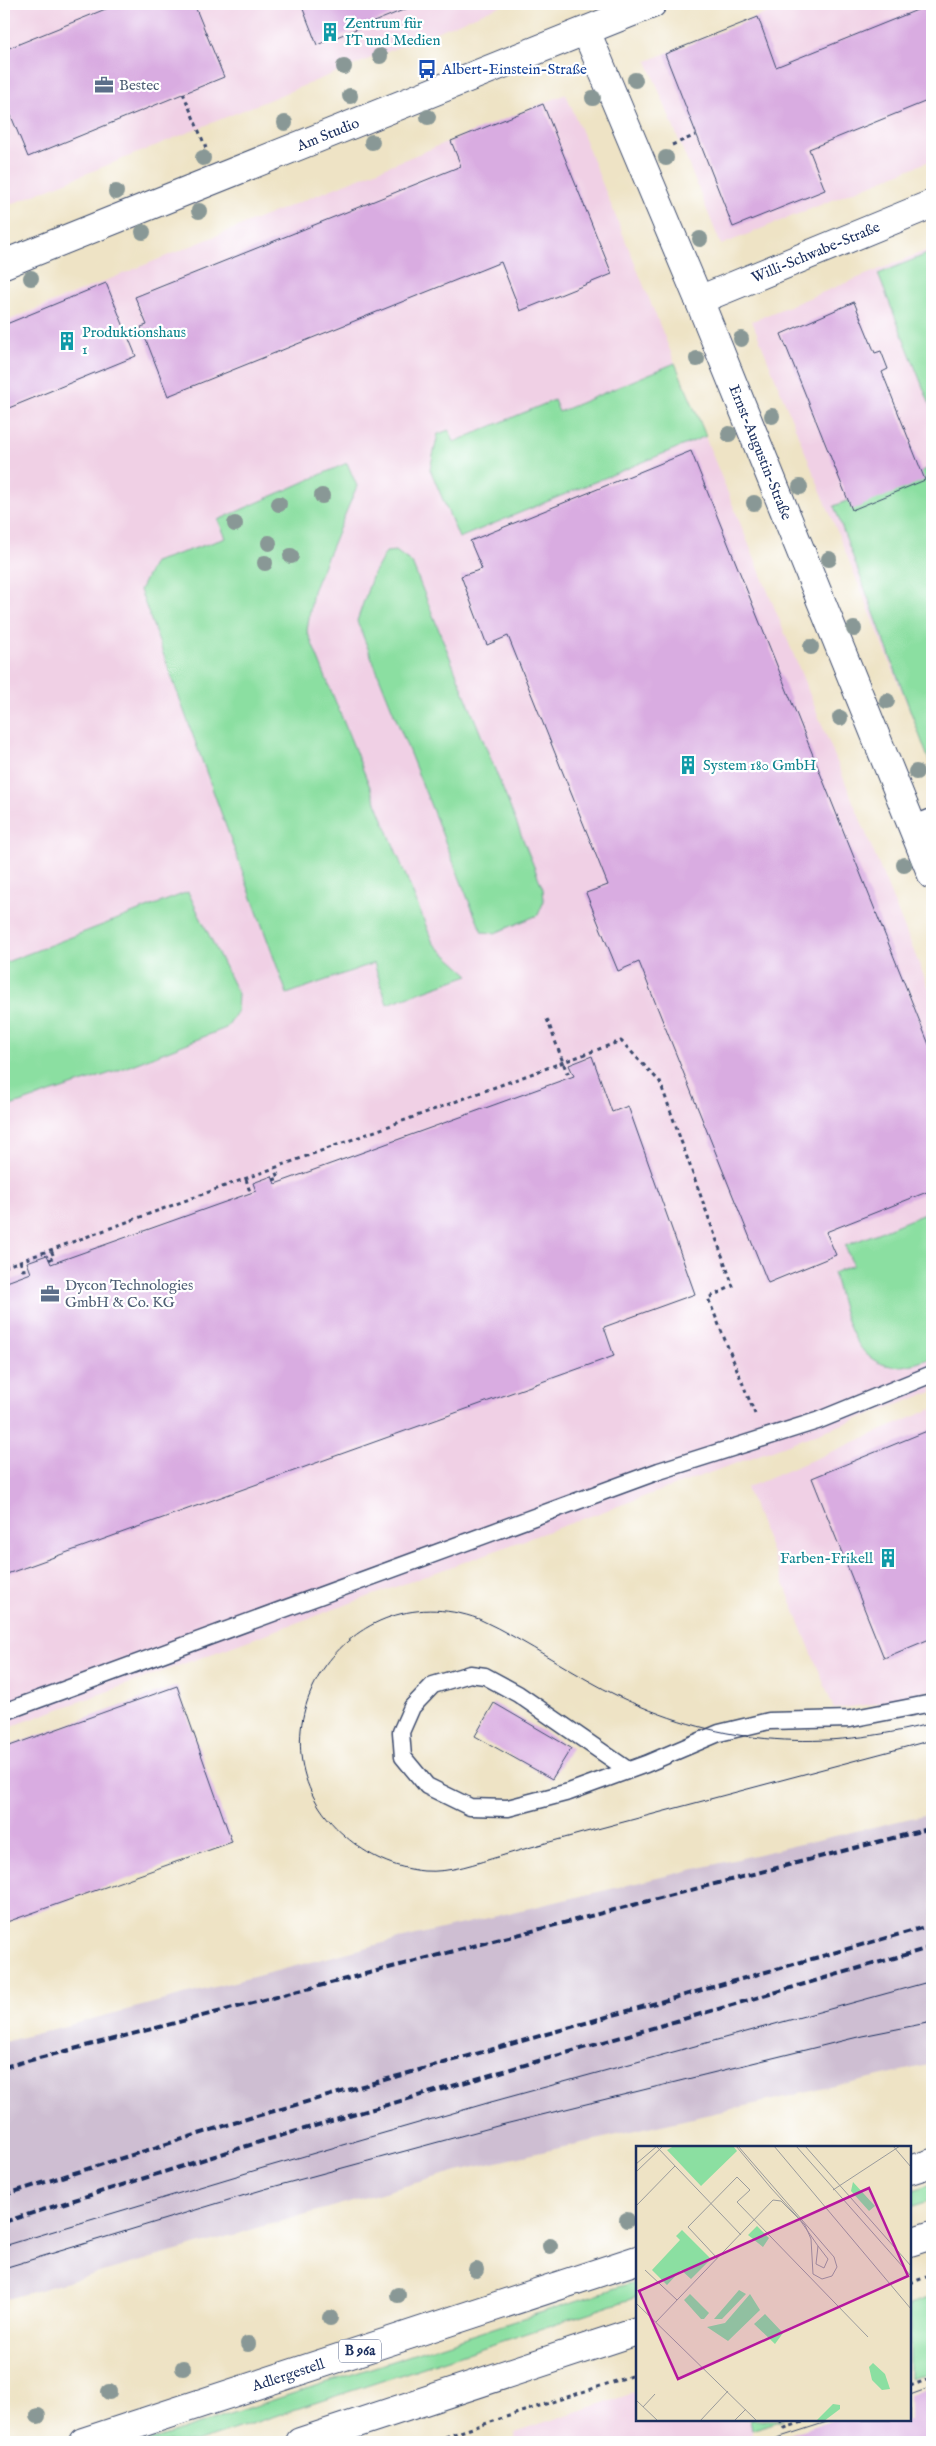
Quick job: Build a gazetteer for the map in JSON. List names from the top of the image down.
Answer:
{
  "streets": {
    "street": [
      "Am Studio",
      "Willi-Schwabe-Straße",
      "Ernst-Augustin-Straße",
      "B 96a",
      "Adlergestell"
    ]
  },
  "crossings": [
    ["Am Studio", "Ernst-Augustin-Straße"],
    ["Willi-Schwabe-Straße", "Ernst-Augustin-Straße"]
  ],
  "places": {
    "building": [
      "Zentrum für IT und Medien",
      "Produktionshaus 1",
      "System 180 GmbH",
      "Farben-Frikell"
    ],
    "bus stop": ["Albert-Einstein-Straße"],
    "office": ["Bestec", "Dycon Technologies GmbH & Co. KG"]
  }
}
